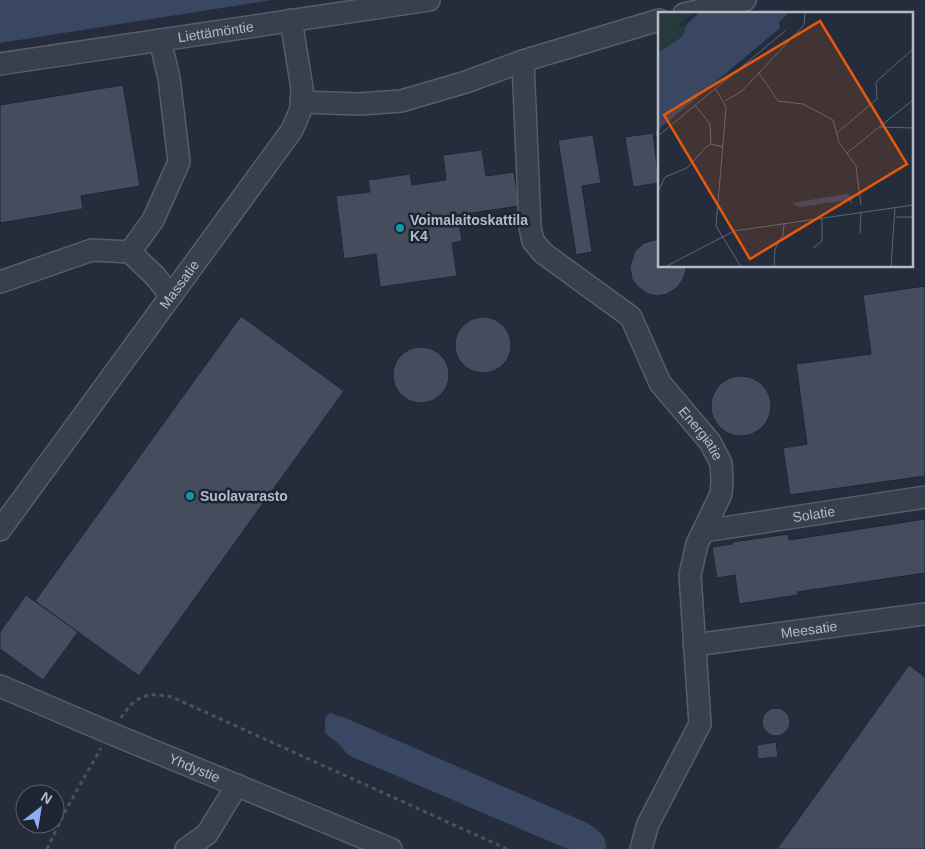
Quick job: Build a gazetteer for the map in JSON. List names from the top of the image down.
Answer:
{
  "streets": {
    "lane": [
      "Liettämöntie",
      "Massatie",
      "Energiatie",
      "Solatie",
      "Meesatie",
      "Yhdystie"
    ]
  },
  "crossings": [
    ["Liettämöntie", "Massatie"],
    ["Energiatie", "Solatie"],
    ["Energiatie", "Meesatie"]
  ],
  "places": ["Voimalaitoskattila K4", "Suolavarasto"],
  "north": "top right"
}
